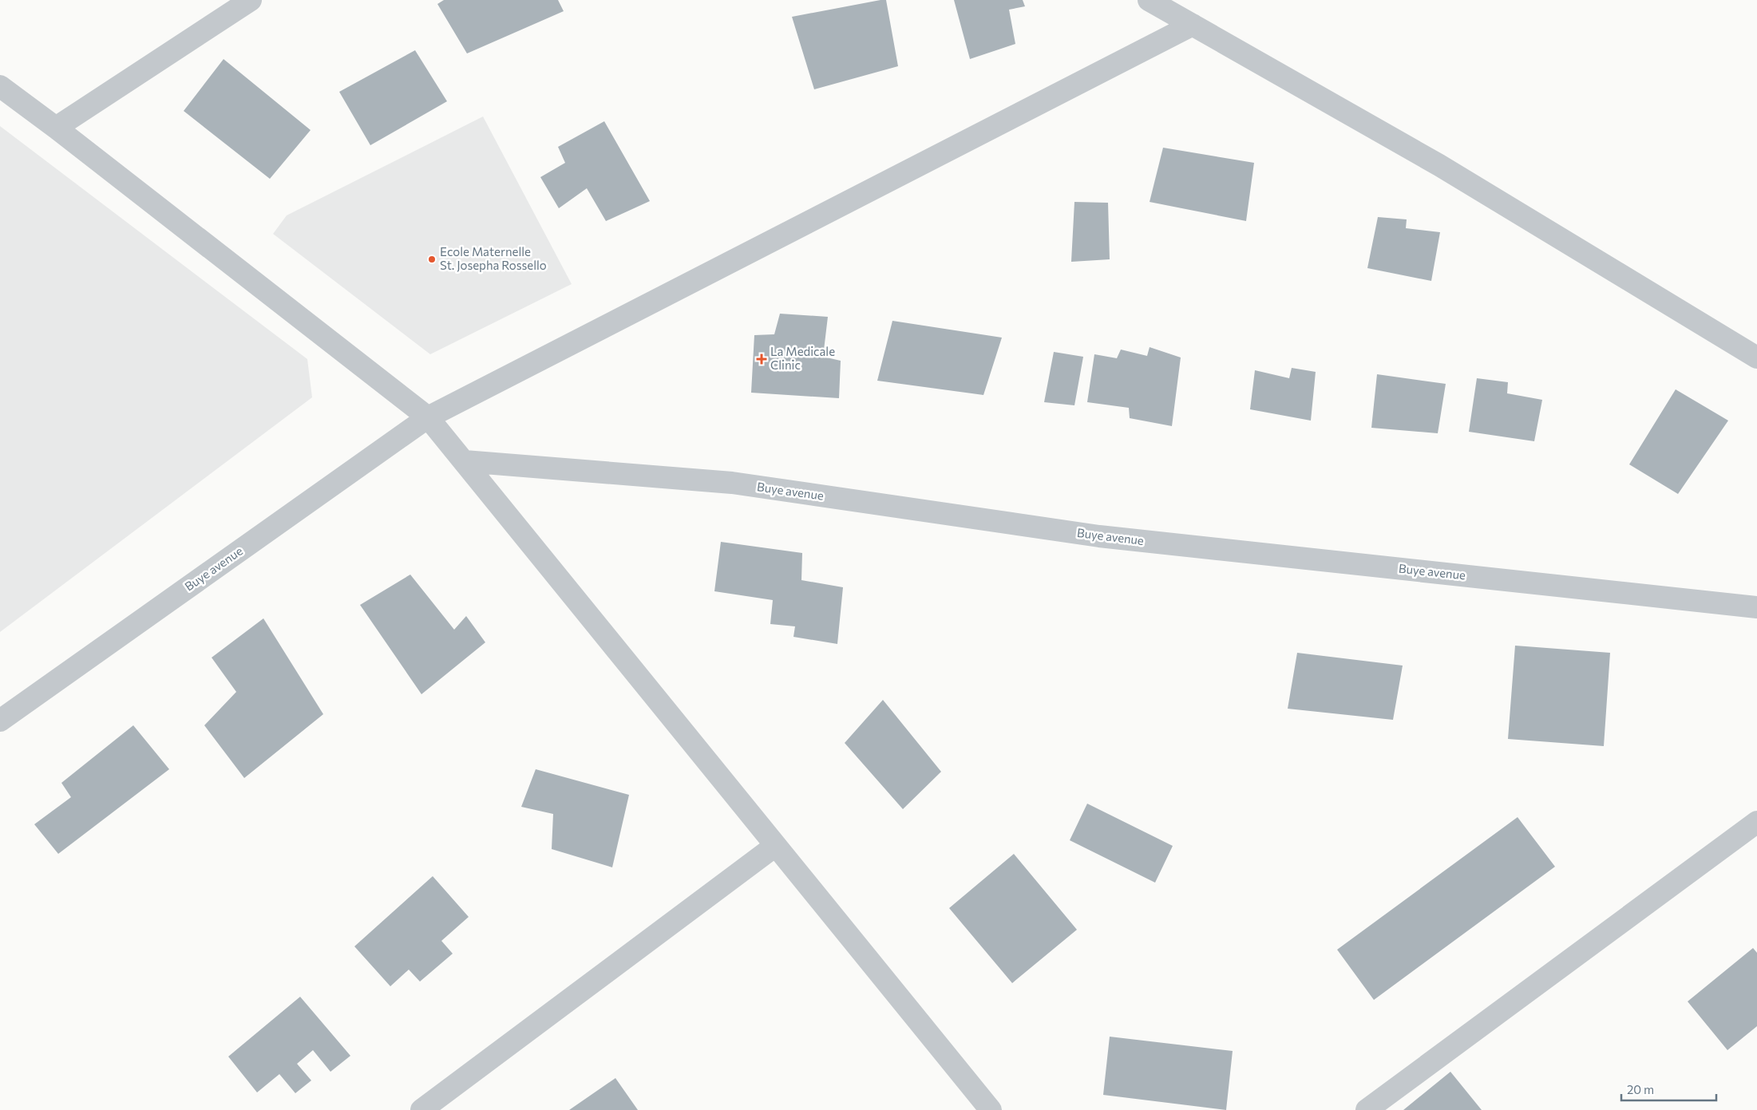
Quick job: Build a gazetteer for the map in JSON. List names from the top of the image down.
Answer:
{
  "streets": {
    "street": ["Buye avenue"]
  },
  "places": {
    "other": ["Ecole Maternelle St. Josepha Rossello"],
    "health": ["La Medicale Clinic"]
  },
  "scale_bar": "20 m"
}
